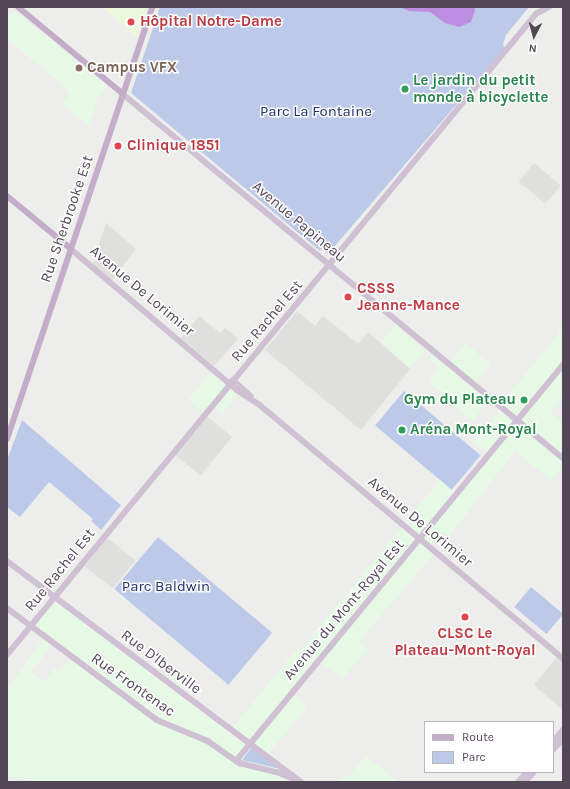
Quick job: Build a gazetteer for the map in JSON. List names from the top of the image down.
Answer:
{
  "streets": {
    "main road": [
      "Rue Sherbrooke Est",
      "Avenue Papineau",
      "Avenue De Lorimier",
      "Rue Rachel Est",
      "Avenue du Mont-Royal Est",
      "Rue D'Iberville",
      "Rue Frontenac"
    ]
  },
  "crossings": [
    ["Rue Sherbrooke Est", "Avenue Papineau"],
    ["Rue Sherbrooke Est", "Avenue De Lorimier"],
    ["Avenue Papineau", "Rue Rachel Est"],
    ["Avenue Papineau", "Avenue du Mont-Royal Est"],
    ["Avenue De Lorimier", "Rue Rachel Est"],
    ["Avenue De Lorimier", "Avenue du Mont-Royal Est"],
    ["Rue Rachel Est", "Rue D'Iberville"],
    ["Rue Rachel Est", "Rue Frontenac"],
    ["Avenue du Mont-Royal Est", "Rue D'Iberville"],
    ["Avenue du Mont-Royal Est", "Rue Frontenac"],
    ["Rue D'Iberville", "Rue Frontenac"]
  ],
  "parks": ["Parc La Fontaine", "Parc Baldwin"],
  "places": [
    "Hôpital Notre-Dame",
    "Campus VFX",
    "Le jardin du petit monde à bicyclette",
    "Clinique 1851",
    "CSSS Jeanne-Mance",
    "Gym du Plateau",
    "Aréna Mont-Royal",
    "CLSC Le Plateau-Mont-Royal"
  ],
  "legend": ["Route", "Parc"],
  "north": "bottom"
}
